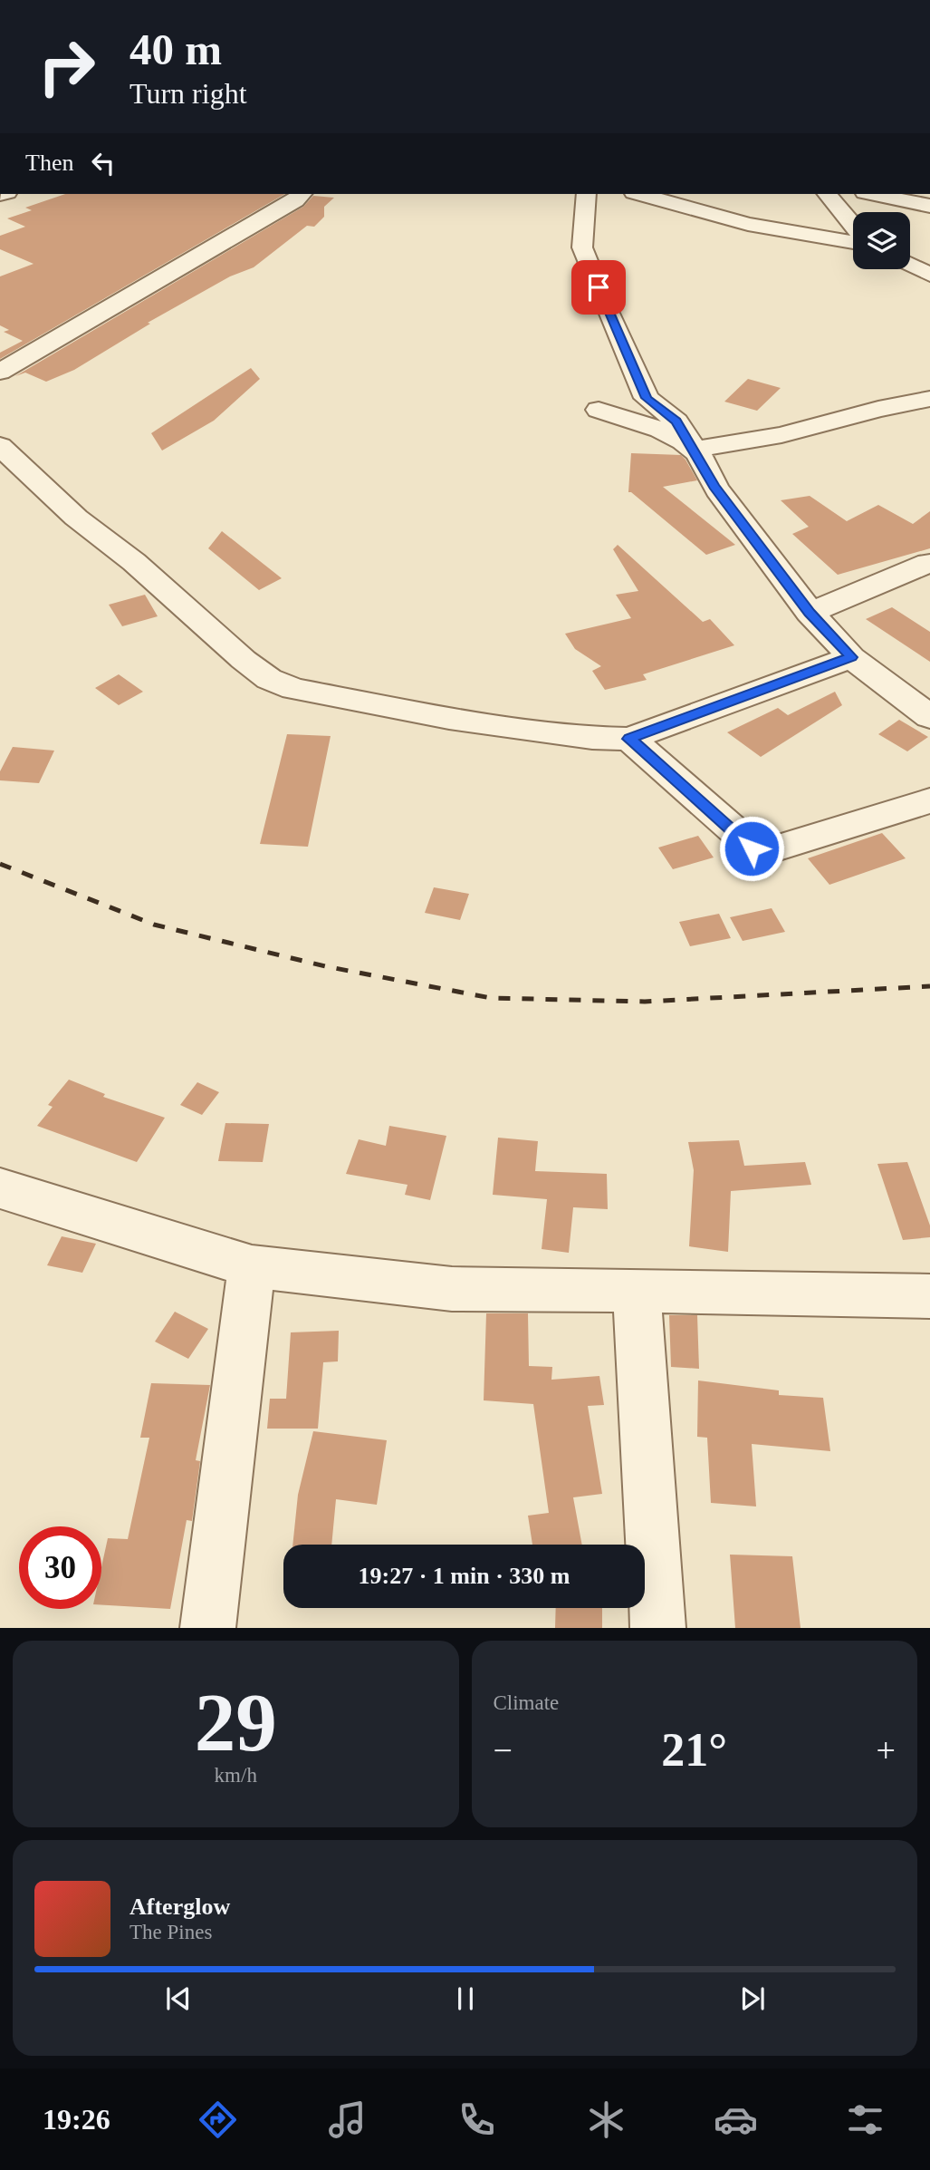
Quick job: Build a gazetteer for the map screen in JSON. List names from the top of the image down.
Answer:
{
  "page": {
    "turn": ["40 m", "Turn right"],
    "then": "Then",
    "limit": "30",
    "trip": "19:27 · 1 min · 330 m",
    "tile": [
      ["29", "km/h"],
      "Climate"
    ],
    "heat": ["−", "21°", "+"],
    "song": ["Afterglow", "The Pines"],
    "tabs": "19:26"
  }
}
